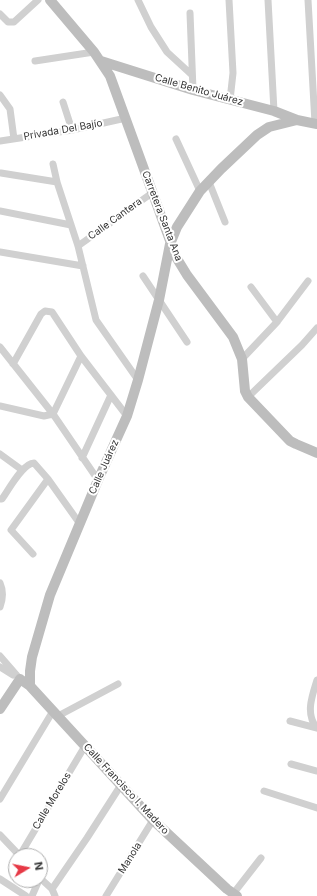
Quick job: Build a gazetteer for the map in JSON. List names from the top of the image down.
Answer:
{
  "streets": {
    "street": [
      "Calle Benito Juárez",
      "Privada Del Bajío",
      "Carretera Santa Ana",
      "Calle Cantera",
      "Calle Juárez",
      "Calle Francisco I. Madero",
      "Calle Morelos",
      "Manola"
    ]
  },
  "crossings": [
    ["Calle Benito Juárez", "Carretera Santa Ana"],
    ["Calle Benito Juárez", "Calle Juárez"],
    ["Privada Del Bajío", "Carretera Santa Ana"],
    ["Carretera Santa Ana", "Calle Cantera"],
    ["Carretera Santa Ana", "Calle Juárez"],
    ["Calle Juárez", "Calle Francisco I. Madero"],
    ["Calle Francisco I. Madero", "Calle Morelos"],
    ["Calle Francisco I. Madero", "Manola"]
  ],
  "north": "right"
}
